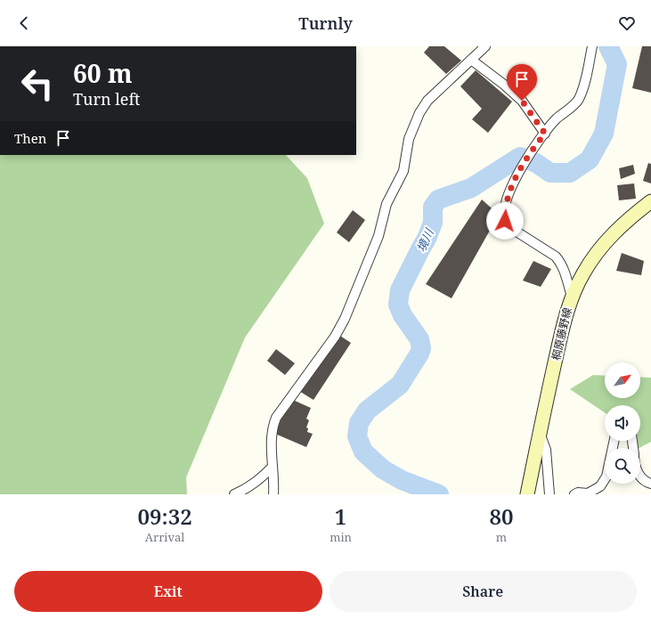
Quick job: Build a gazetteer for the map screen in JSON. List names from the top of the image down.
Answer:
{
  "streets": {
    "main road": ["棡原藤野線"]
  },
  "water": ["境川"],
  "north": "top right",
  "page": {
    "header": "Turnly",
    "turn": ["60 m", "Turn left"],
    "then": "Then",
    "eta": [
      "09:32",
      "Arrival",
      "1",
      "min",
      "80",
      "m"
    ],
    "buttons": ["Exit", "Share"]
  }
}
